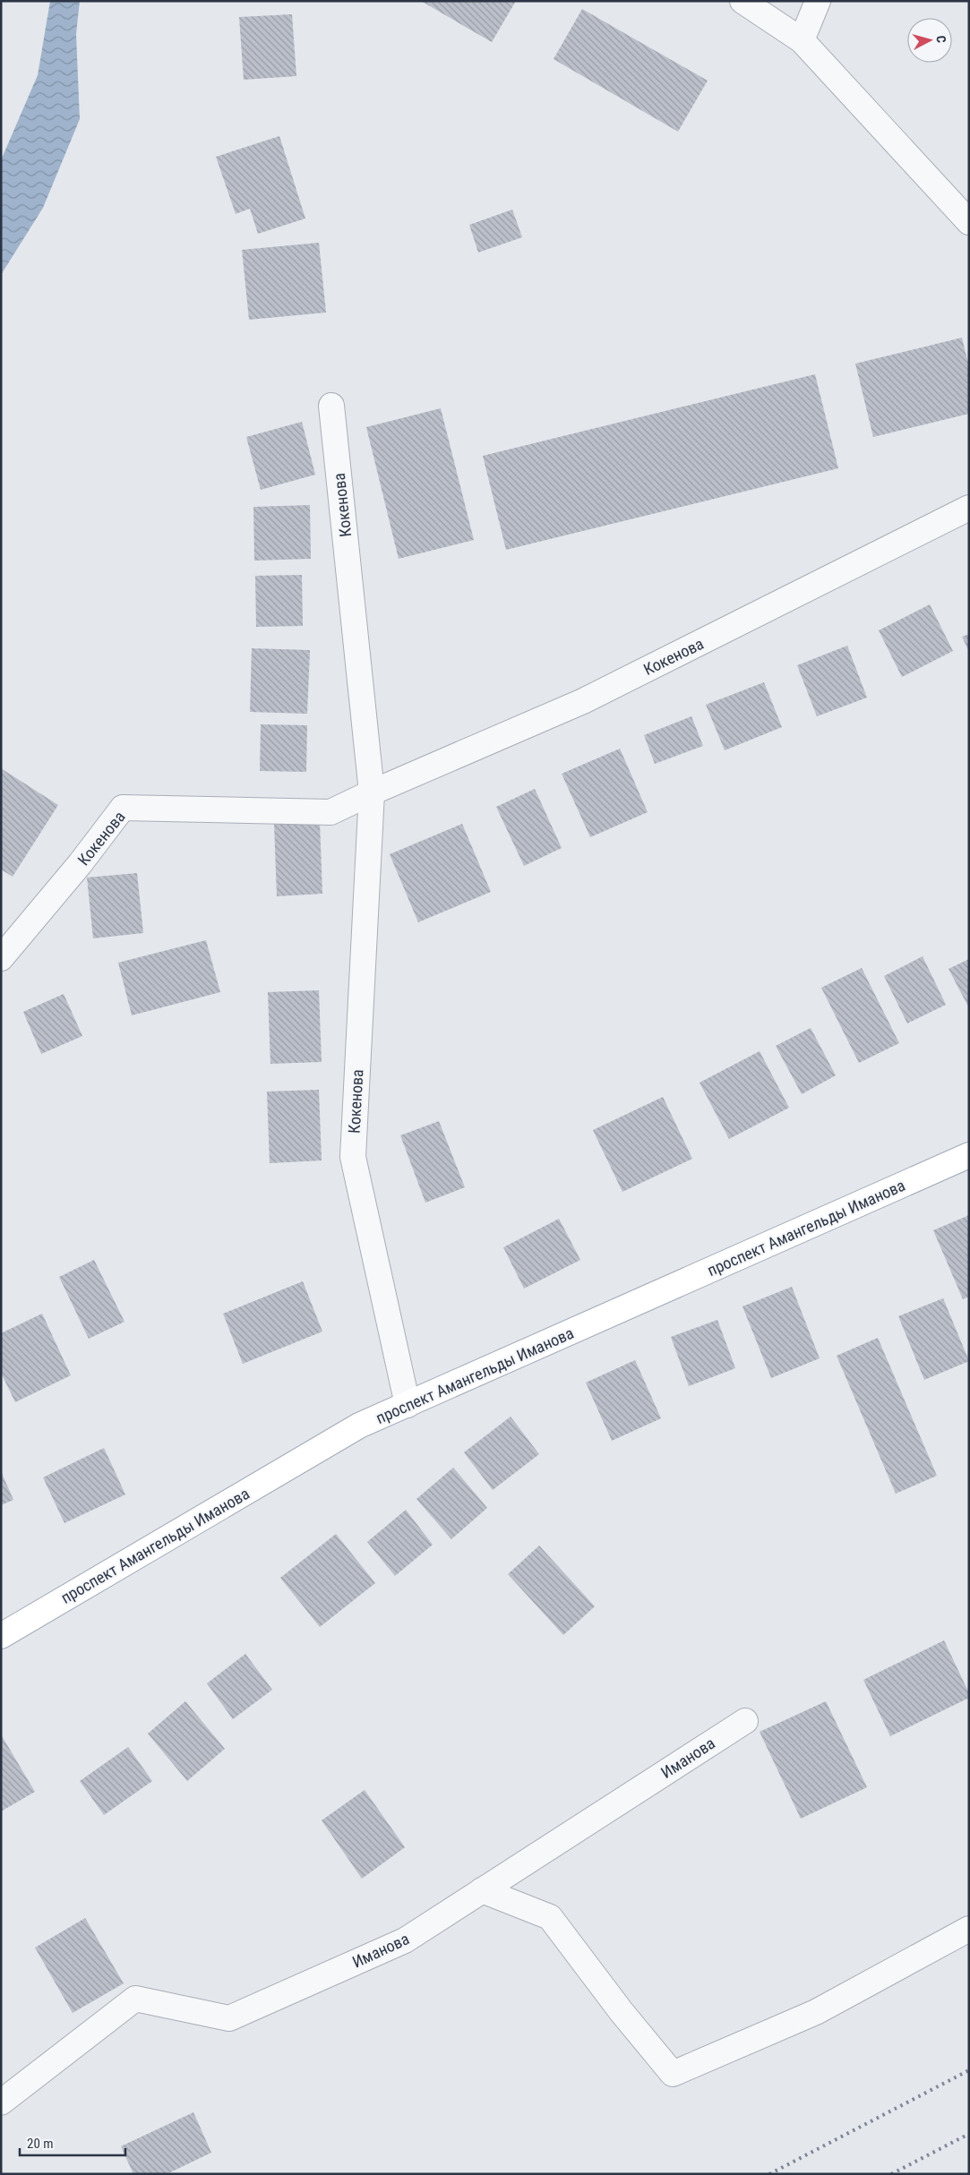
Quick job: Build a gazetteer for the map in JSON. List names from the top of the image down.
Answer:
{
  "streets": {
    "main road": ["проспект Амангельды Иманова"],
    "street": ["Кокенова", "Иманова"]
  },
  "crossings": [
    ["Кокенова", "проспект Амангельды Иманова"]
  ],
  "scale_bar": "20 m",
  "north": "right"
}
